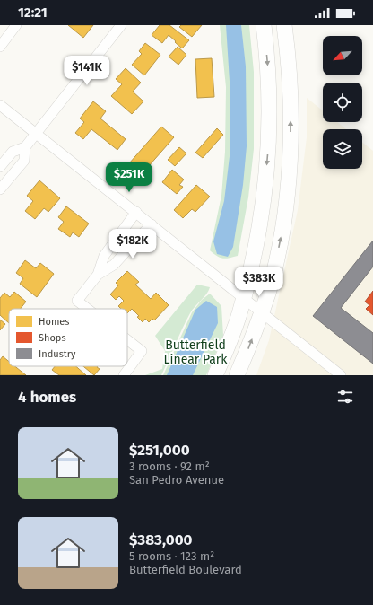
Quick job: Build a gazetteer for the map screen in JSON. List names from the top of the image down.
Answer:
{
  "parks": ["Butterfield Linear Park"],
  "legend": ["Homes", "Shops", "Industry"],
  "north": "bottom left",
  "page": {
    "status": "12:21",
    "price": [
      "$141K",
      "$251K",
      "$182K",
      "$383K"
    ],
    "heading": "4 homes",
    "list": [
      {
        "name": "$251,000",
        "note": "3 rooms · 92 m² · San Pedro Avenue"
      },
      {
        "name": "$383,000",
        "note": "5 rooms · 123 m² · Butterfield Boulevard"
      }
    ]
  }
}
